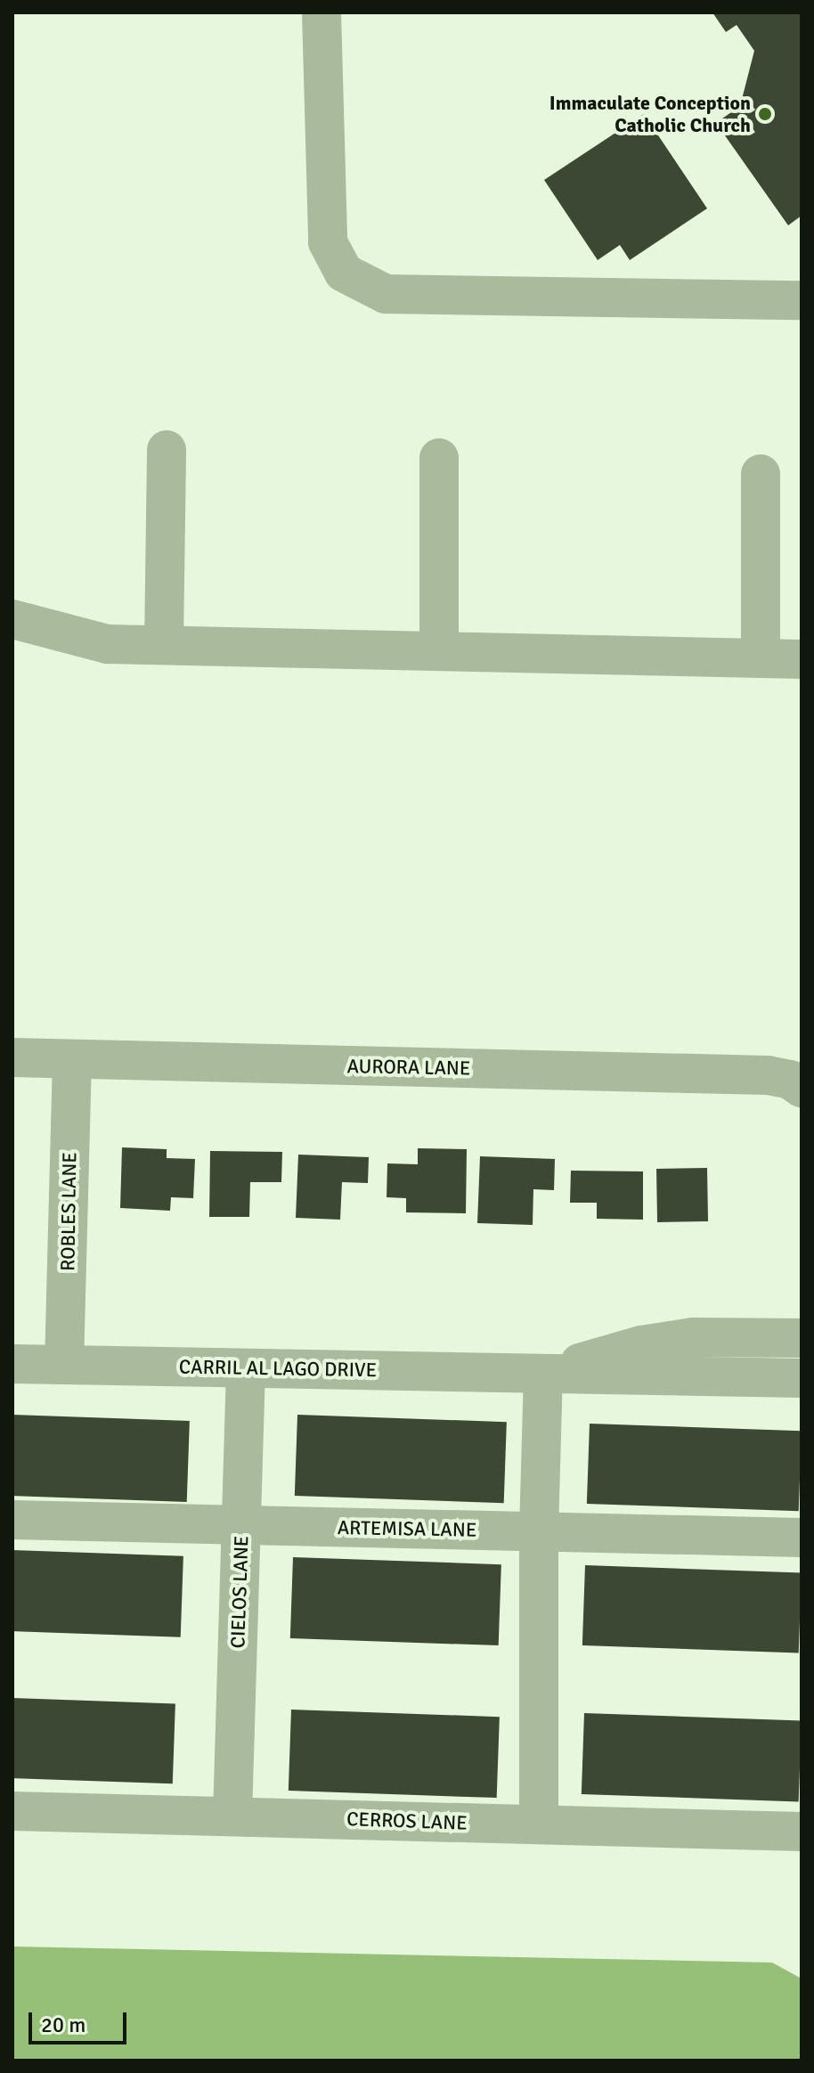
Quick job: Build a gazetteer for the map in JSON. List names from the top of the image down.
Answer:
{
  "streets": {
    "street": [
      "AURORA LANE",
      "ROBLES LANE",
      "CARRIL AL LAGO DRIVE",
      "ARTEMISA LANE",
      "CIELOS LANE",
      "CERROS LANE"
    ]
  },
  "crossings": [
    ["AURORA LANE", "ROBLES LANE"],
    ["ROBLES LANE", "CARRIL AL LAGO DRIVE"],
    ["CARRIL AL LAGO DRIVE", "CIELOS LANE"],
    ["ARTEMISA LANE", "CIELOS LANE"],
    ["CIELOS LANE", "CERROS LANE"]
  ],
  "places": ["Immaculate Conception Catholic Church"],
  "scale_bar": "20 m"
}
